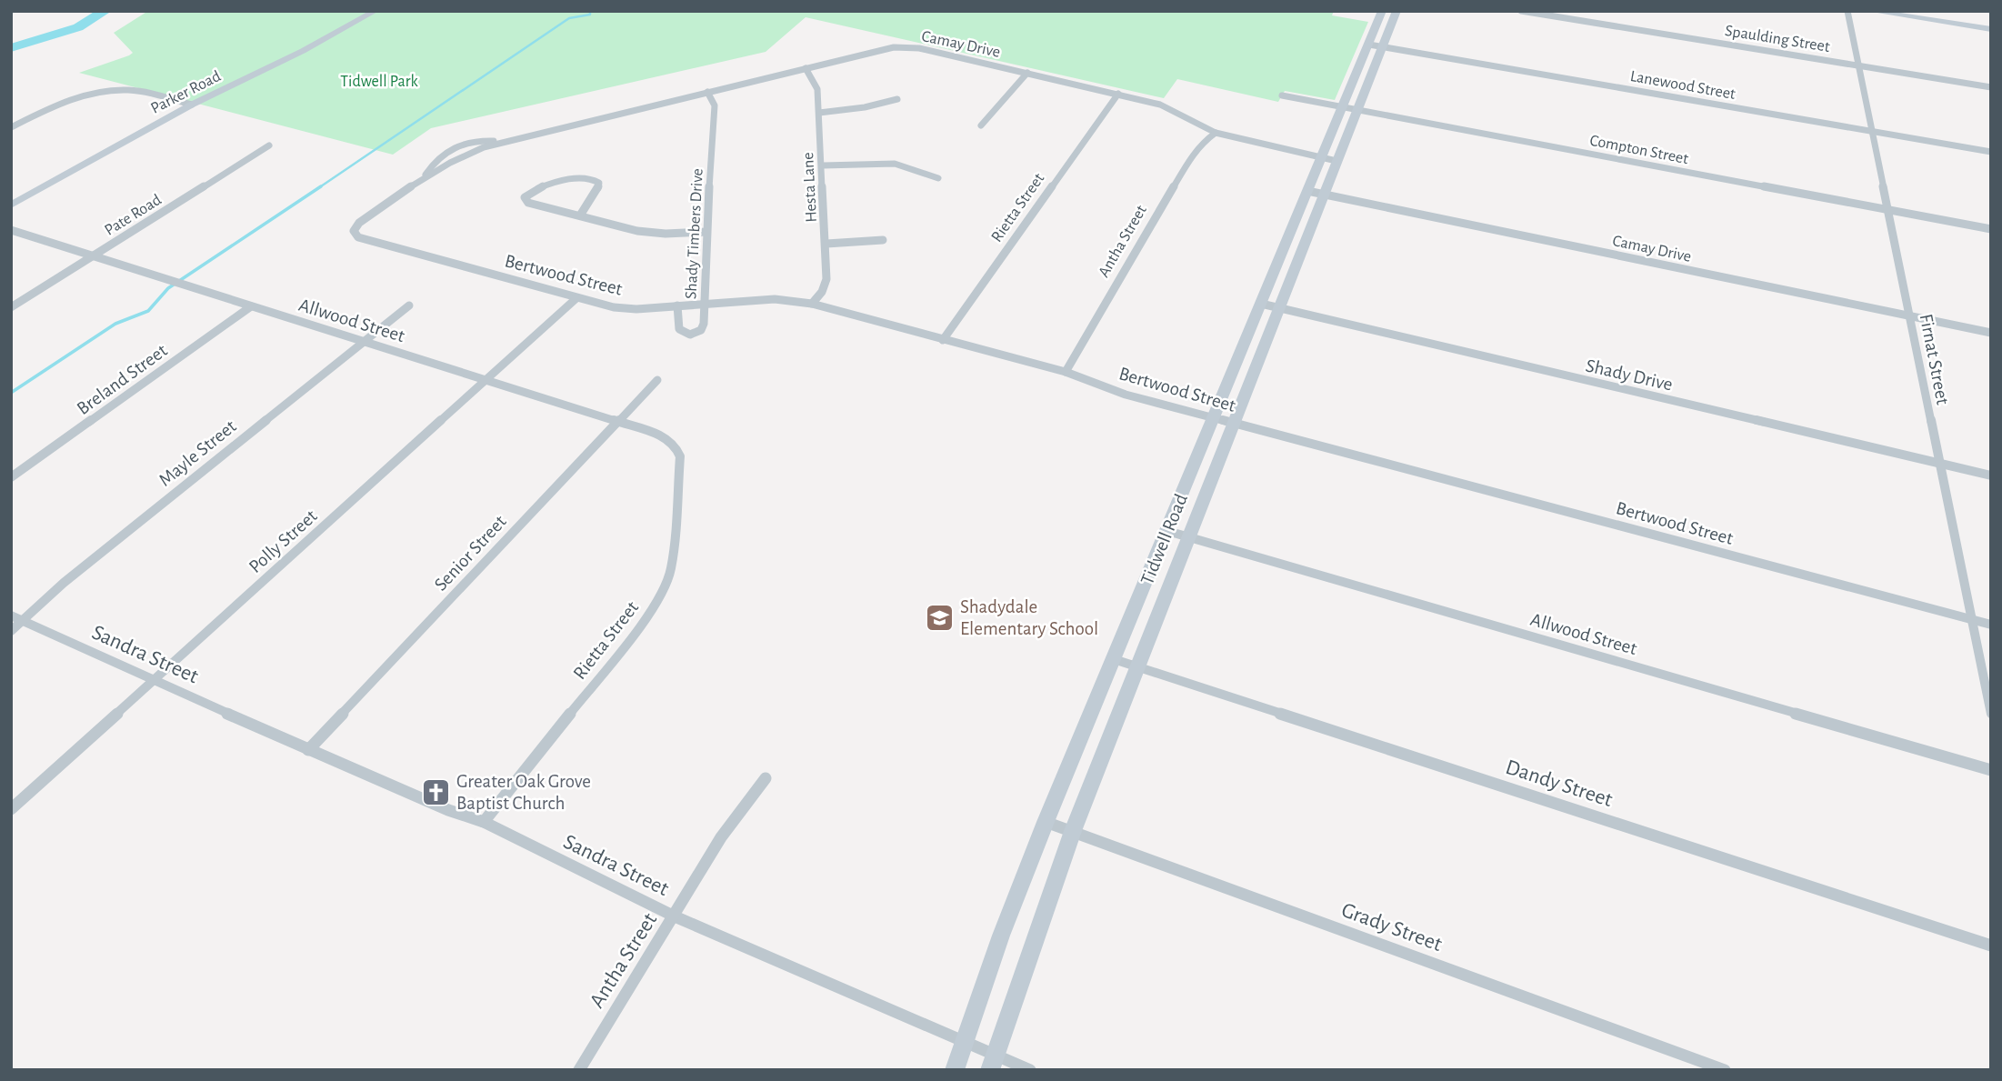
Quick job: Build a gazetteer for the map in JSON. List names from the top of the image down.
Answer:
{
  "streets": {
    "main road": ["Parker Road", "Tidwell Road"],
    "street": [
      "Spaulding Street",
      "Camay Drive",
      "Lanewood Street",
      "Compton Street",
      "Hesta Lane",
      "Rietta Street",
      "Pate Road",
      "Shady Timbers Drive",
      "Antha Street",
      "Bertwood Street",
      "Allwood Street",
      "Firnat Street",
      "Shady Drive",
      "Breland Street",
      "Mayle Street",
      "Polly Street",
      "Senior Street",
      "Sandra Street",
      "Dandy Street",
      "Grady Street"
    ]
  },
  "crossings": [
    ["Spaulding Street", "Firnat Street"],
    ["Camay Drive", "Hesta Lane"],
    ["Camay Drive", "Rietta Street"],
    ["Camay Drive", "Shady Timbers Drive"],
    ["Camay Drive", "Antha Street"],
    ["Camay Drive", "Bertwood Street"],
    ["Camay Drive", "Firnat Street"],
    ["Camay Drive", "Tidwell Road"],
    ["Lanewood Street", "Firnat Street"],
    ["Lanewood Street", "Tidwell Road"],
    ["Compton Street", "Firnat Street"],
    ["Compton Street", "Tidwell Road"],
    ["Hesta Lane", "Bertwood Street"],
    ["Rietta Street", "Bertwood Street"],
    ["Rietta Street", "Allwood Street"],
    ["Rietta Street", "Sandra Street"],
    ["Pate Road", "Allwood Street"],
    ["Shady Timbers Drive", "Bertwood Street"],
    ["Antha Street", "Bertwood Street"],
    ["Antha Street", "Sandra Street"],
    ["Bertwood Street", "Firnat Street"],
    ["Bertwood Street", "Tidwell Road"],
    ["Bertwood Street", "Polly Street"],
    ["Allwood Street", "Breland Street"],
    ["Allwood Street", "Mayle Street"],
    ["Allwood Street", "Tidwell Road"],
    ["Allwood Street", "Polly Street"],
    ["Allwood Street", "Senior Street"],
    ["Firnat Street", "Shady Drive"],
    ["Shady Drive", "Tidwell Road"],
    ["Mayle Street", "Sandra Street"],
    ["Tidwell Road", "Sandra Street"],
    ["Tidwell Road", "Dandy Street"],
    ["Tidwell Road", "Grady Street"],
    ["Polly Street", "Sandra Street"],
    ["Senior Street", "Sandra Street"]
  ],
  "parks": ["Tidwell Park"],
  "places": {
    "school or university": ["Shadydale Elementary School"],
    "church": ["Greater Oak Grove Baptist Church"]
  }
}
